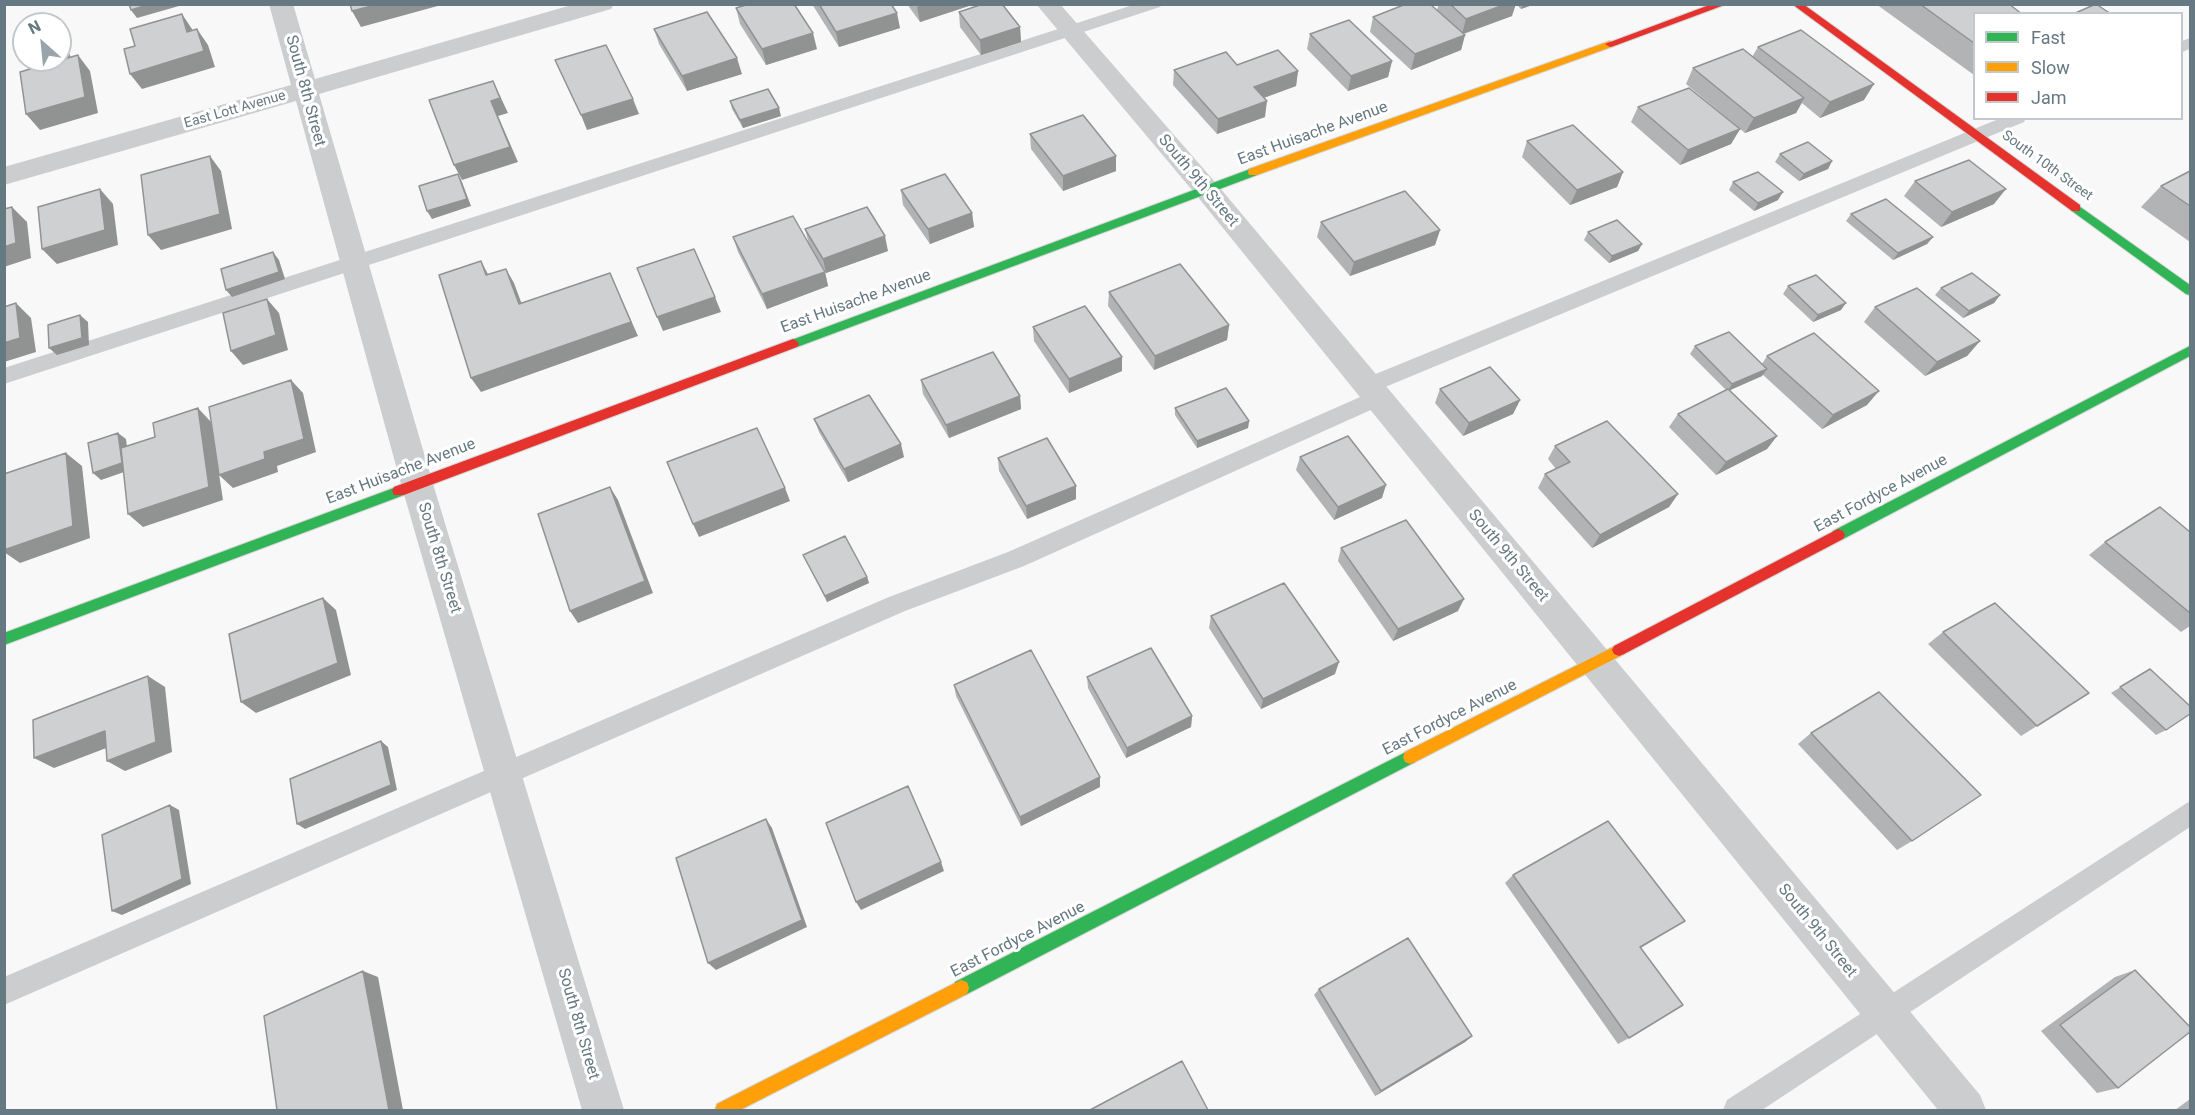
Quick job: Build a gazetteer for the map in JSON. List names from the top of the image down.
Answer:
{
  "streets": {
    "street": [
      "South 8th Street",
      "East Lott Avenue",
      "East Huisache Avenue",
      "South 10th Street",
      "South 9th Street",
      "East Fordyce Avenue"
    ]
  },
  "crossings": [
    ["South 8th Street", "East Lott Avenue"],
    ["South 8th Street", "East Huisache Avenue"],
    ["East Huisache Avenue", "South 9th Street"],
    ["South 9th Street", "East Fordyce Avenue"]
  ],
  "legend": ["Fast", "Slow", "Jam"],
  "north": "top left"
}
